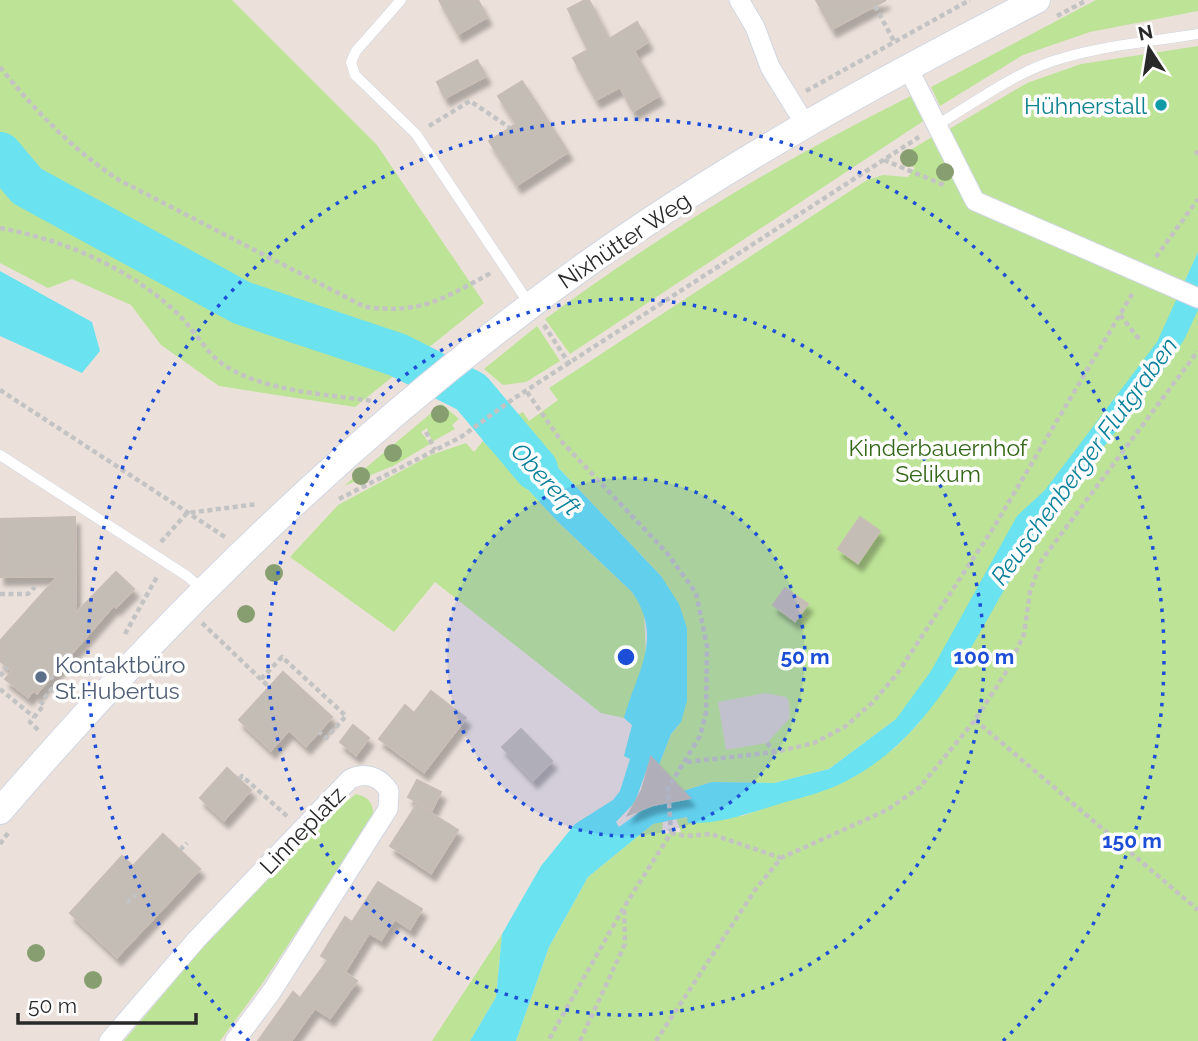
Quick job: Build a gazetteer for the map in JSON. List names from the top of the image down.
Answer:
{
  "streets": {
    "main road": ["Nixhütter Weg"],
    "street": ["Linneplatz"]
  },
  "water": ["Reuschenberger Flutgraben", "Obererft"],
  "parks": ["Kinderbauernhof Selikum"],
  "places": ["Hühnerstall", "Kontaktbüro St.Hubertus"],
  "scale_bar": "50 m",
  "north": "top",
  "rings": ["50 m", "100 m", "150 m"]
}
